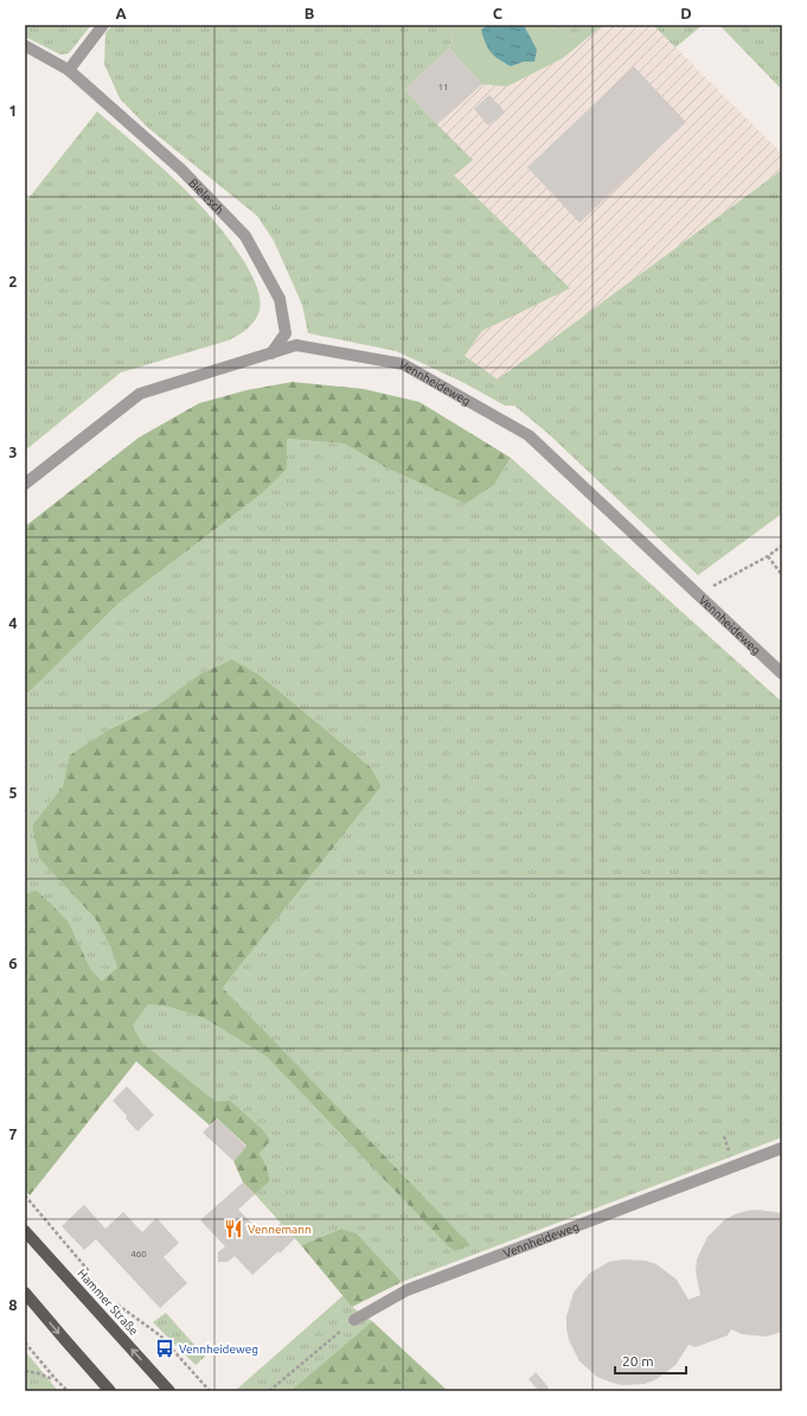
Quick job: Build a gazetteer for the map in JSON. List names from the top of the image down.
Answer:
{
  "streets": {
    "main road": ["Hammer Straße"],
    "street": ["Bielesch", "Vennheideweg"]
  },
  "crossings": [
    ["Bielesch", "Vennheideweg"]
  ],
  "places": {
    "restaurant": ["Vennemann"],
    "bus stop": ["Vennheideweg"]
  },
  "house_numbers": ["11", "460"],
  "scale_bar": "20 m",
  "grid": {
    "columns": [
      "A",
      "B",
      "C",
      "D"
    ],
    "rows": [
      "1",
      "2",
      "3",
      "4",
      "5",
      "6",
      "7",
      "8"
    ]
  }
}
